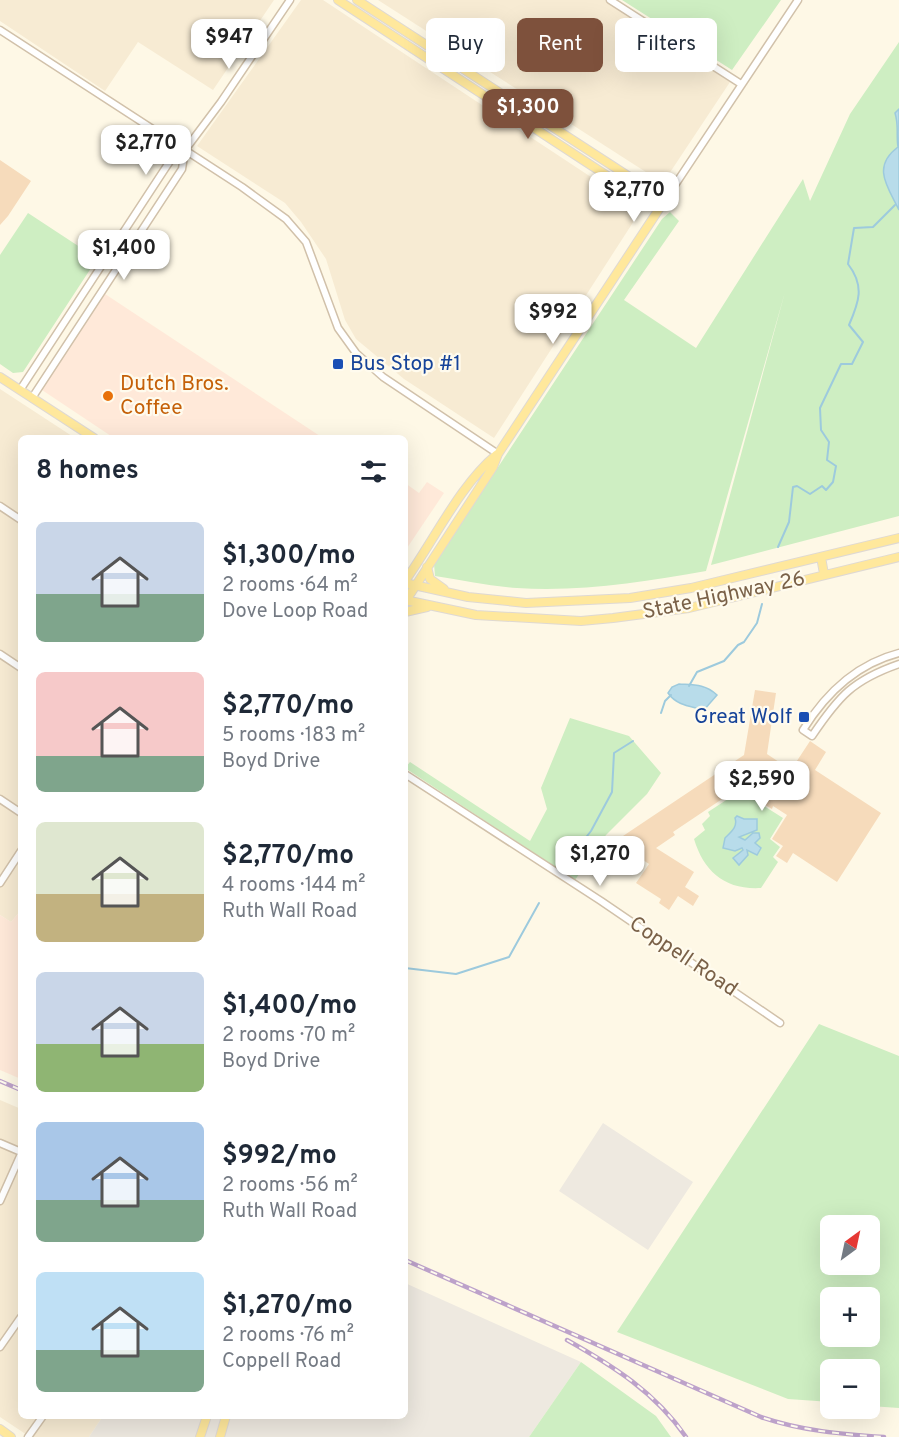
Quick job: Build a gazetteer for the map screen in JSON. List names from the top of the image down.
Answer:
{
  "streets": {
    "main road": ["State Highway 26"],
    "street": ["Coppell Road"]
  },
  "places": {
    "transit": ["Bus Stop #1", "Great Wolf"],
    "other": ["Dutch Bros. Coffee"]
  },
  "north": "top right",
  "page": {
    "chip": ["Buy", "Rent", "Filters"],
    "price": [
      "$947",
      "$1,300",
      "$2,770",
      "$2,770",
      "$1,400",
      "$992",
      "$2,590",
      "$1,270"
    ],
    "heading": "8 homes",
    "list": [
      {
        "name": "$1,300/mo",
        "note": "2 rooms · 64 m² · Dove Loop Road"
      },
      {
        "name": "$2,770/mo",
        "note": "5 rooms · 183 m² · Boyd Drive"
      },
      {
        "name": "$2,770/mo",
        "note": "4 rooms · 144 m² · Ruth Wall Road"
      },
      {
        "name": "$1,400/mo",
        "note": "2 rooms · 70 m² · Boyd Drive"
      },
      {
        "name": "$992/mo",
        "note": "2 rooms · 56 m² · Ruth Wall Road"
      },
      {
        "name": "$1,270/mo",
        "note": "2 rooms · 76 m² · Coppell Road"
      }
    ],
    "map_buttons": ["+", "−"]
  }
}
